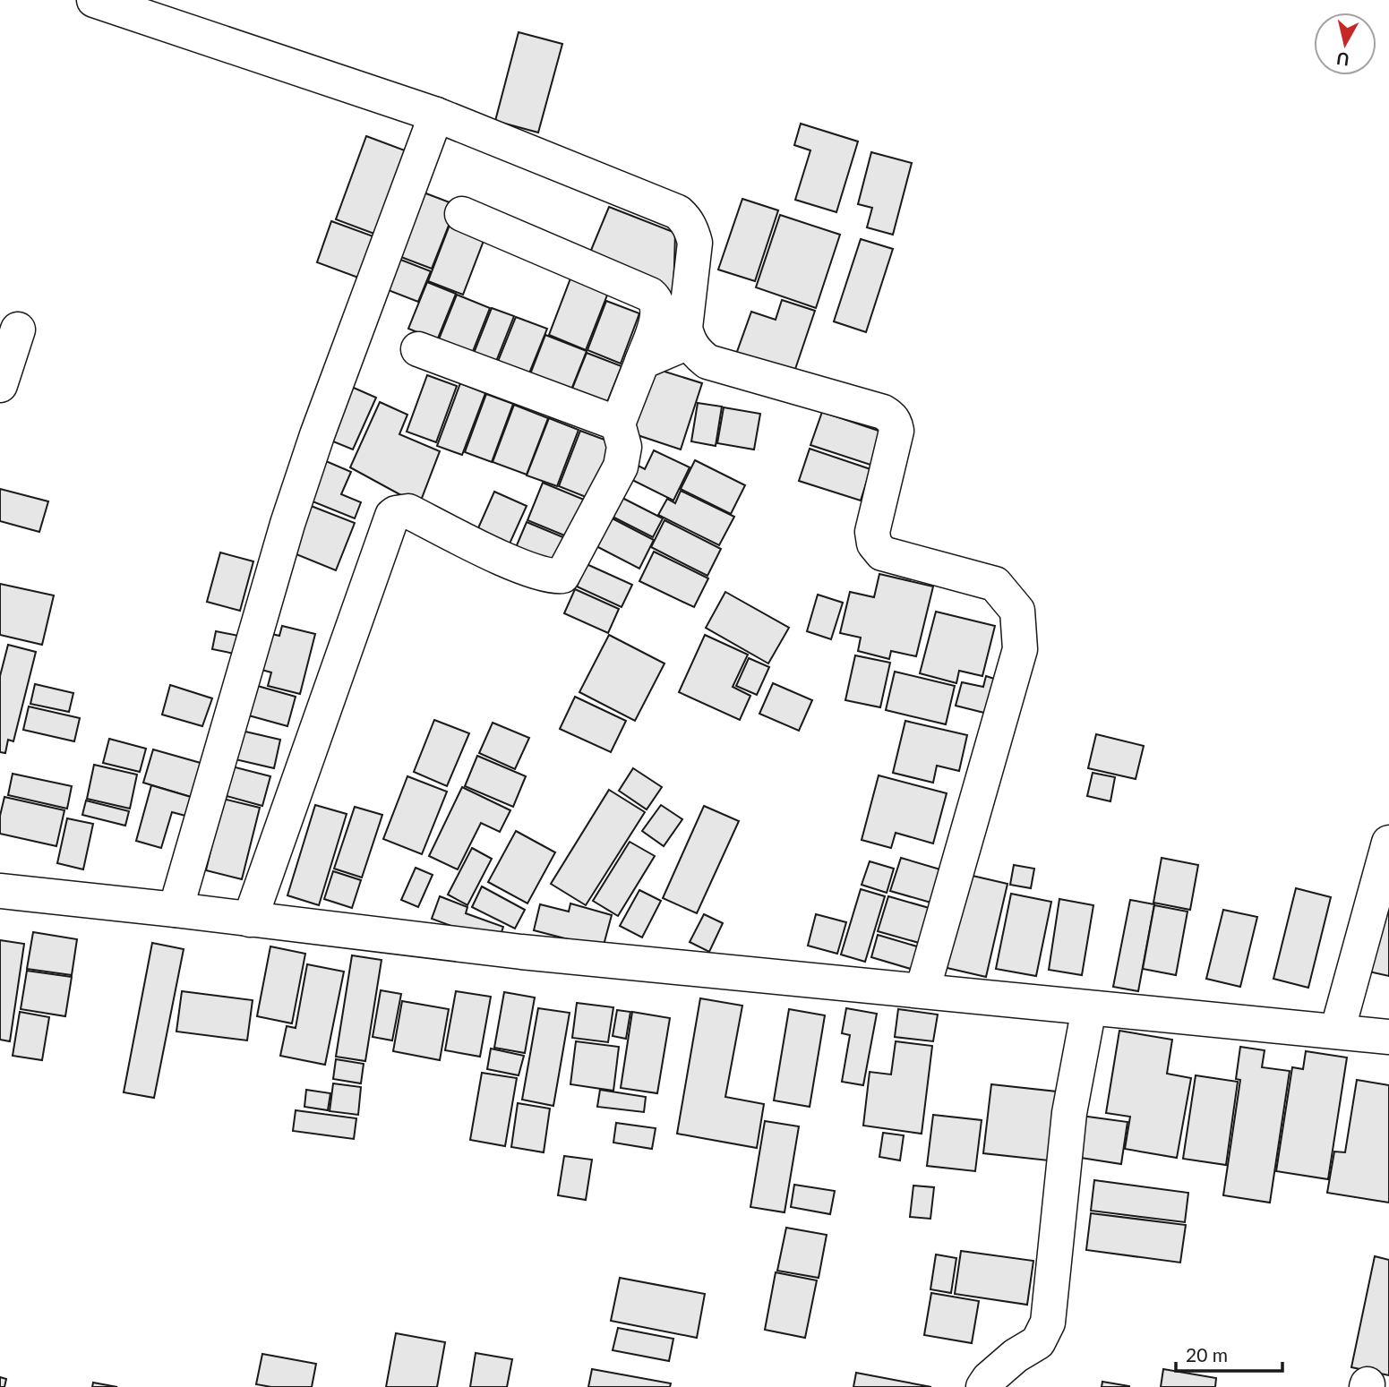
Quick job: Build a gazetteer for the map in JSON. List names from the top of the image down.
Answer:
{
  "scale_bar": "20 m",
  "north": "bottom"
}
